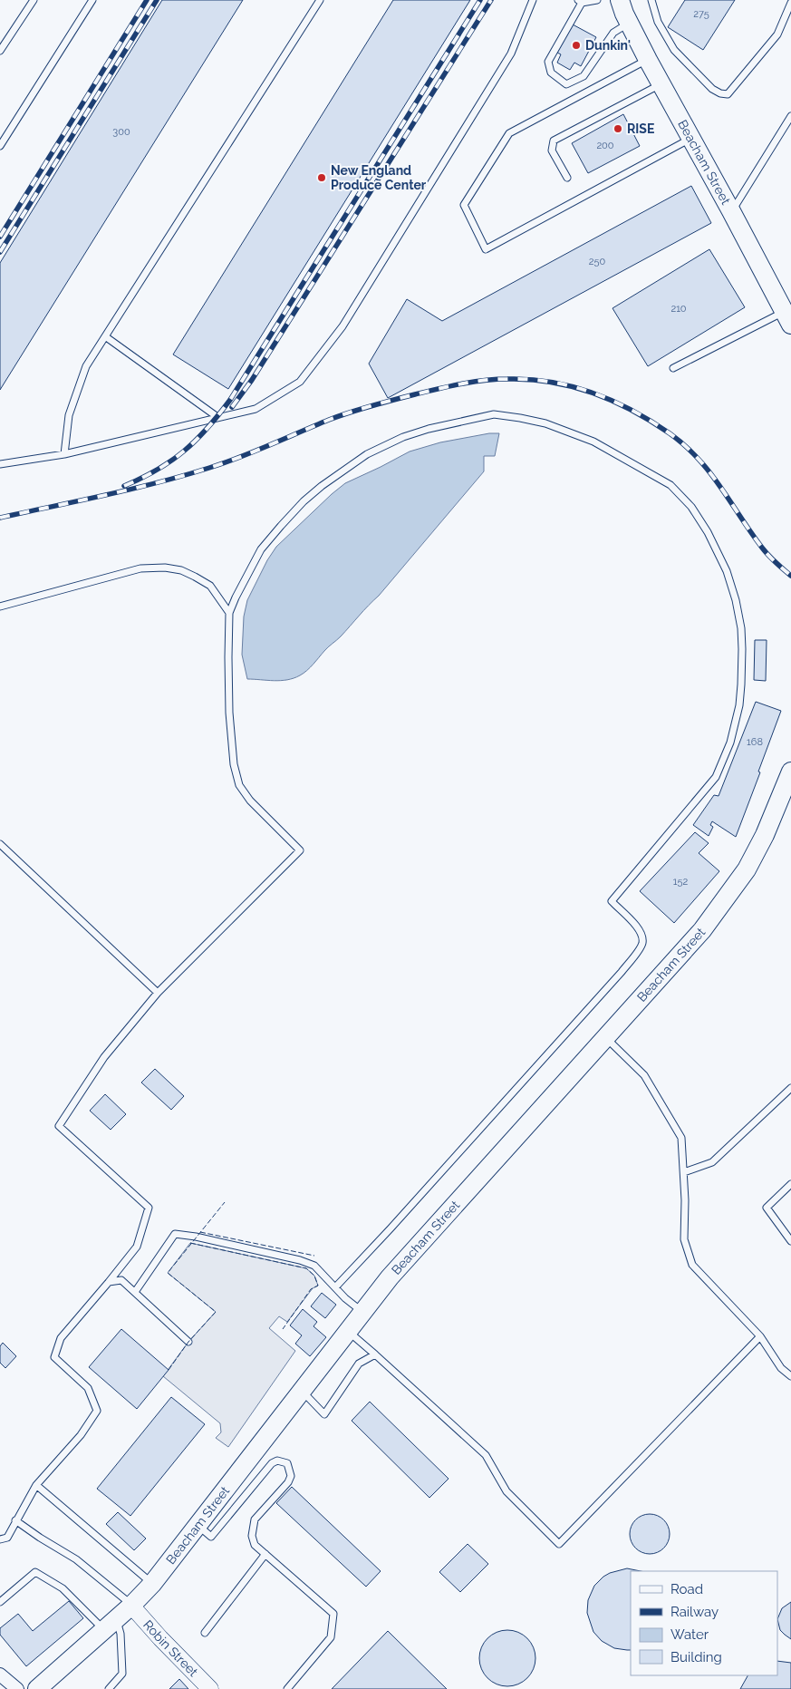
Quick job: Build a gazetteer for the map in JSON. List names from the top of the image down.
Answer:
{
  "streets": {
    "main road": ["Beacham Street"],
    "street": ["Robin Street"]
  },
  "crossings": [
    ["Beacham Street", "Robin Street"]
  ],
  "places": ["Dunkin'", "RISE", "New England Produce Center"],
  "house_numbers": [
    "275",
    "300",
    "200",
    "250",
    "210",
    "168",
    "152"
  ],
  "legend": [
    "Road",
    "Railway",
    "Water",
    "Building"
  ]
}
